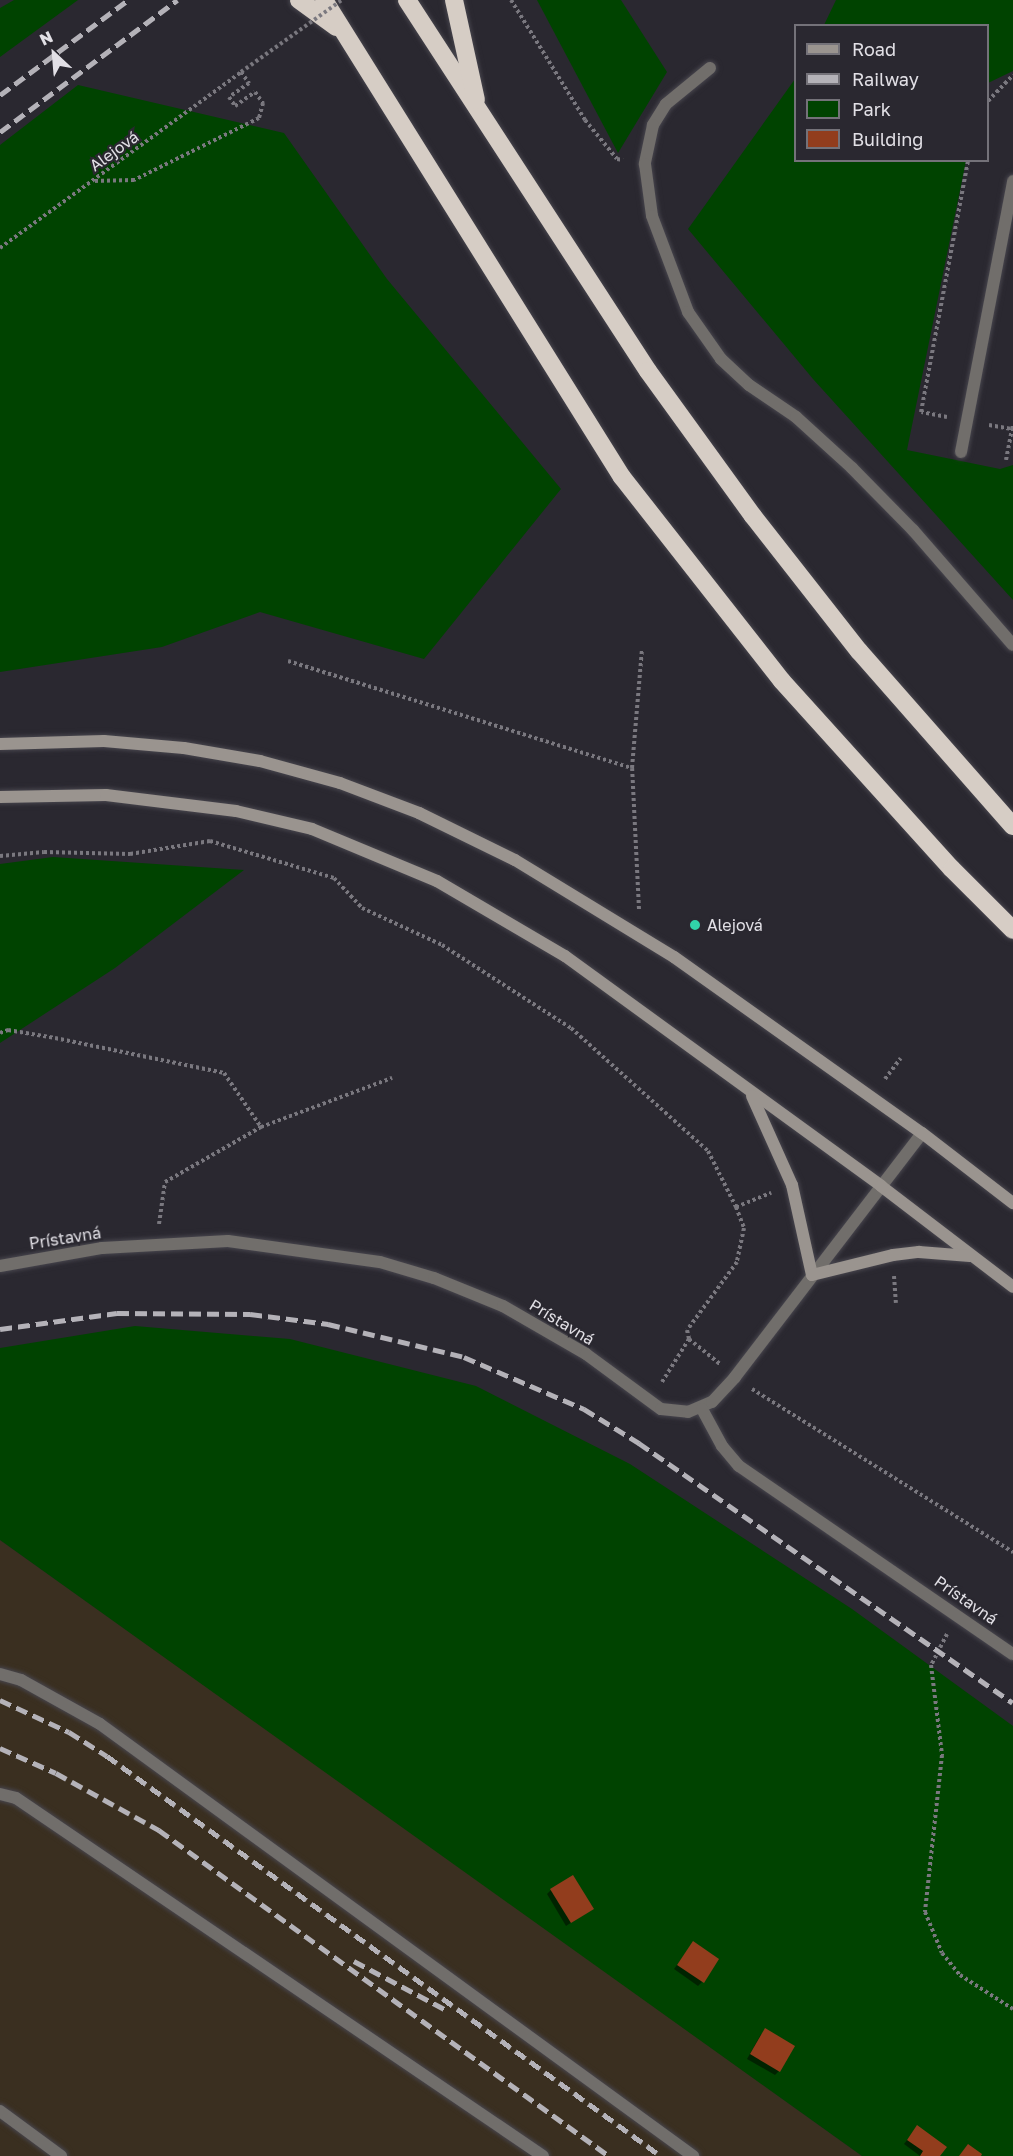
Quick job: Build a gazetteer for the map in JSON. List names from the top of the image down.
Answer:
{
  "streets": {
    "street": ["Prístavná"],
    "path": ["Alejová"]
  },
  "places": ["Alejová"],
  "legend": [
    "Road",
    "Railway",
    "Park",
    "Building"
  ],
  "north": "top left"
}
